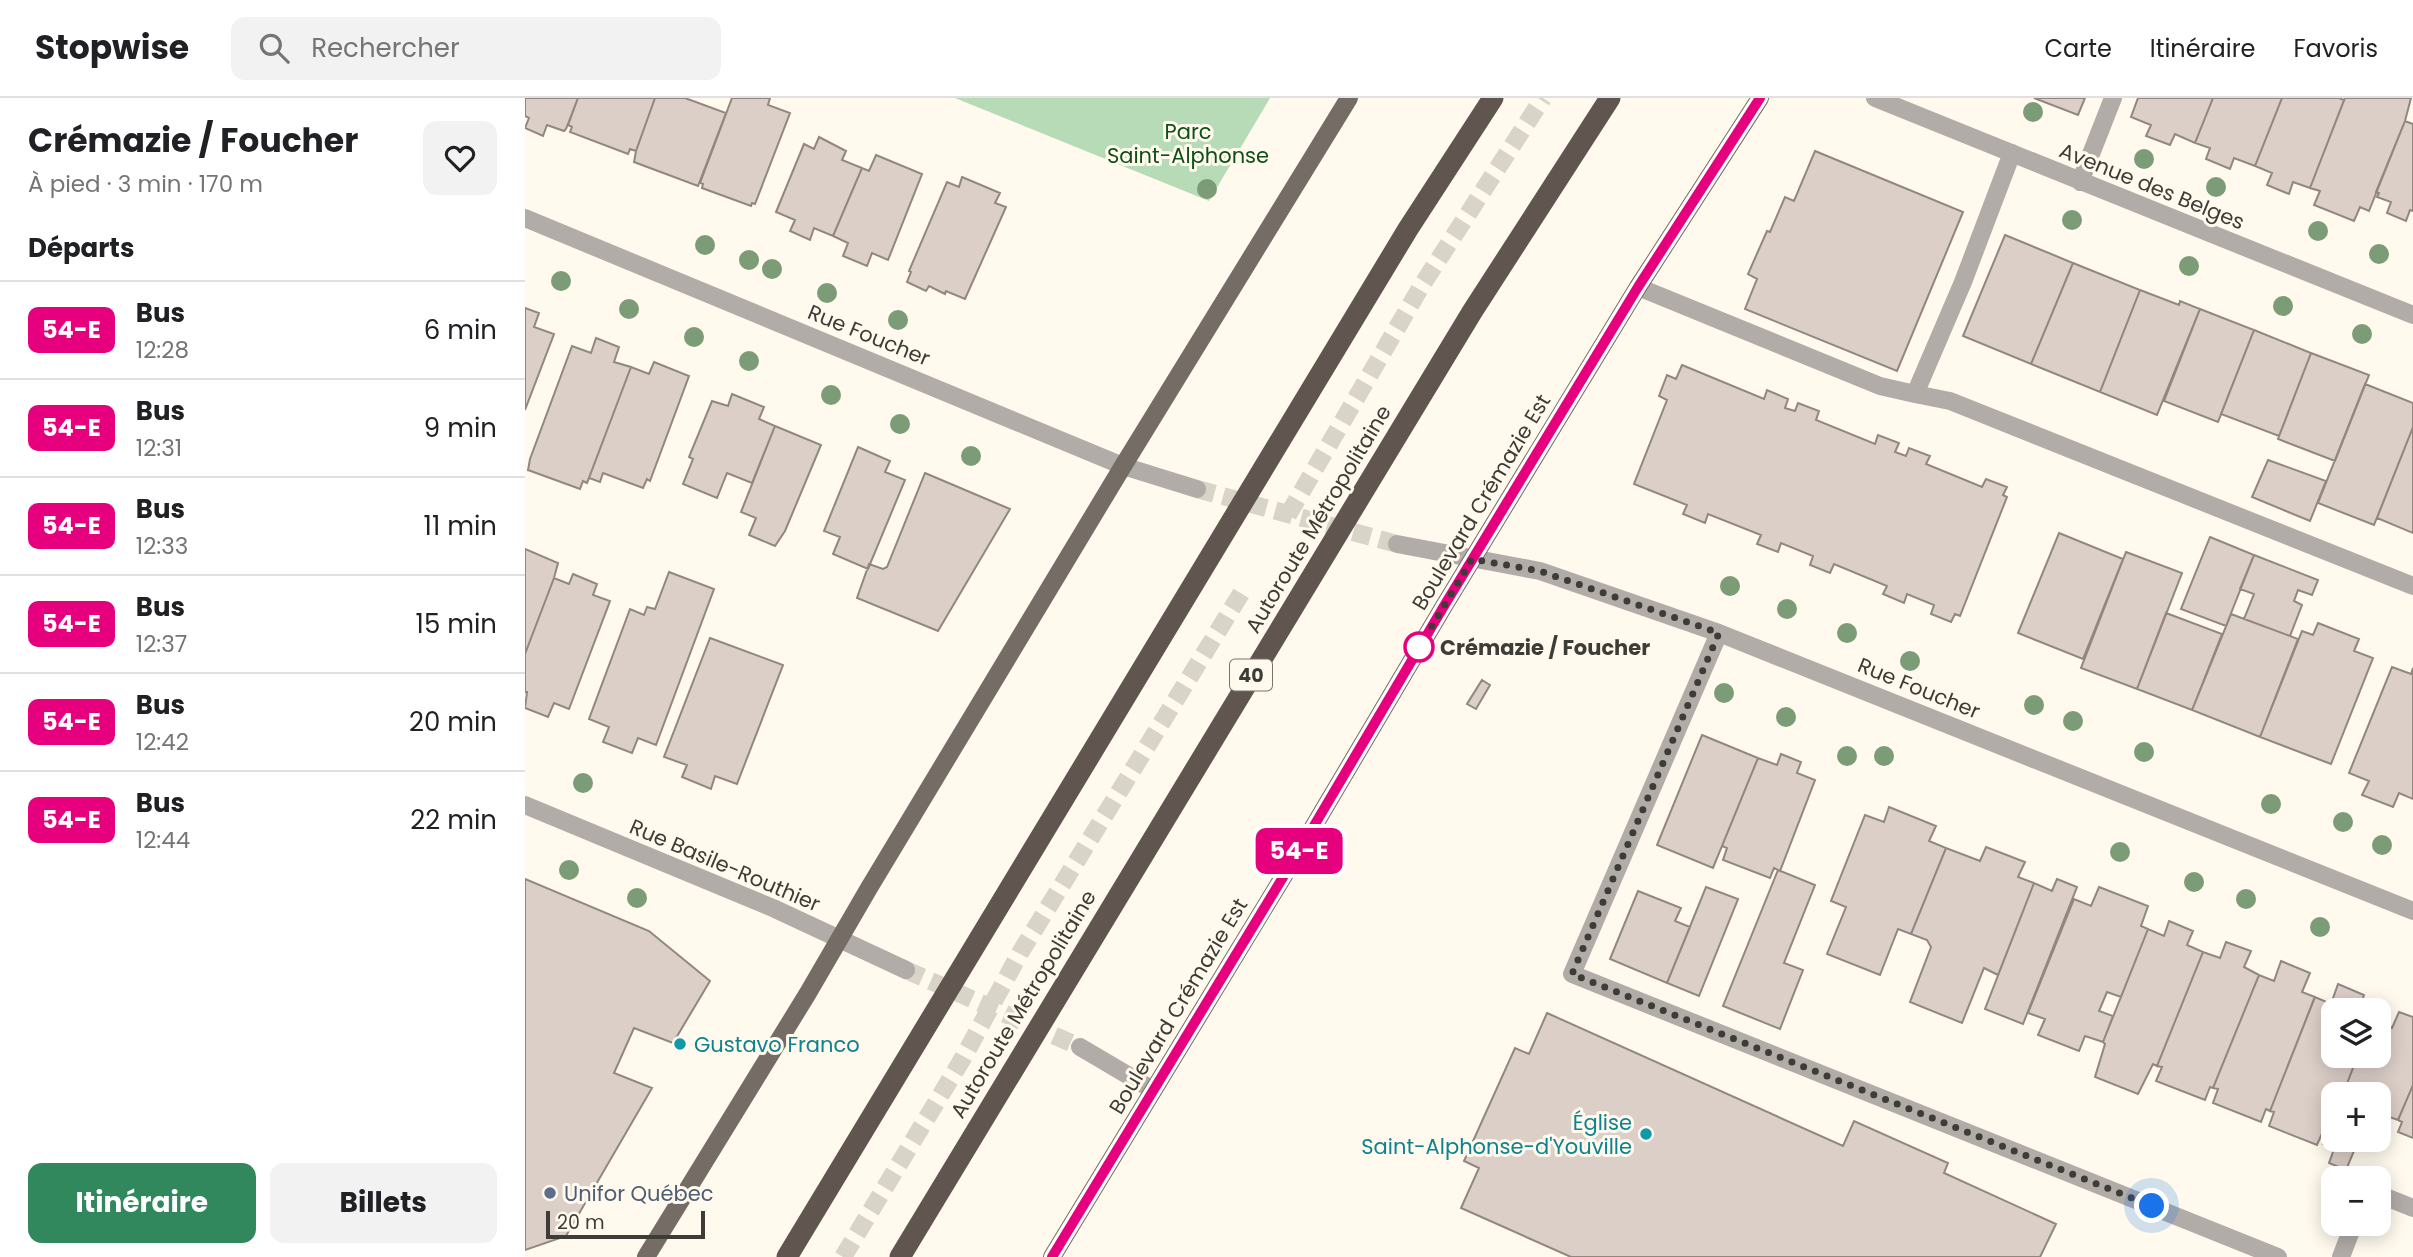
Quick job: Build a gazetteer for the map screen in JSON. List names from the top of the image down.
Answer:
{
  "streets": {
    "highway": ["Autoroute Métropolitaine", "40"],
    "main road": ["Boulevard Crémazie Est"],
    "street": ["Avenue des Belges", "Rue Foucher", "Rue Basile-Routhier"]
  },
  "crossings": [
    ["Rue Foucher", "Boulevard Crémazie Est"]
  ],
  "parks": ["Parc Saint-Alphonse"],
  "places": [
    "Crémazie / Foucher",
    "Gustavo Franco",
    "Église Saint-Alphonse-d'Youville",
    "Unifor Québec"
  ],
  "lines": ["bus line 54-E"],
  "scale_bar": "20 m",
  "page": {
    "header": "Stopwise",
    "search": "Rechercher",
    "nav": ["Carte", "Itinéraire", "Favoris"],
    "heading": [
      ["Crémazie / Foucher", "À pied · 3 min · 170 m"],
      "Départs"
    ],
    "on_map": "54-E",
    "list": [
      {
        "mark": "54-E",
        "name": "Bus",
        "note": "12:28",
        "value": "6 min"
      },
      {
        "mark": "54-E",
        "name": "Bus",
        "note": "12:31",
        "value": "9 min"
      },
      {
        "mark": "54-E",
        "name": "Bus",
        "note": "12:33",
        "value": "11 min"
      },
      {
        "mark": "54-E",
        "name": "Bus",
        "note": "12:37",
        "value": "15 min"
      },
      {
        "mark": "54-E",
        "name": "Bus",
        "note": "12:42",
        "value": "20 min"
      },
      {
        "mark": "54-E",
        "name": "Bus",
        "note": "12:44",
        "value": "22 min"
      }
    ],
    "map_buttons": ["+", "−"],
    "buttons": ["Itinéraire", "Billets"],
    "scale": "20 m"
  }
}
